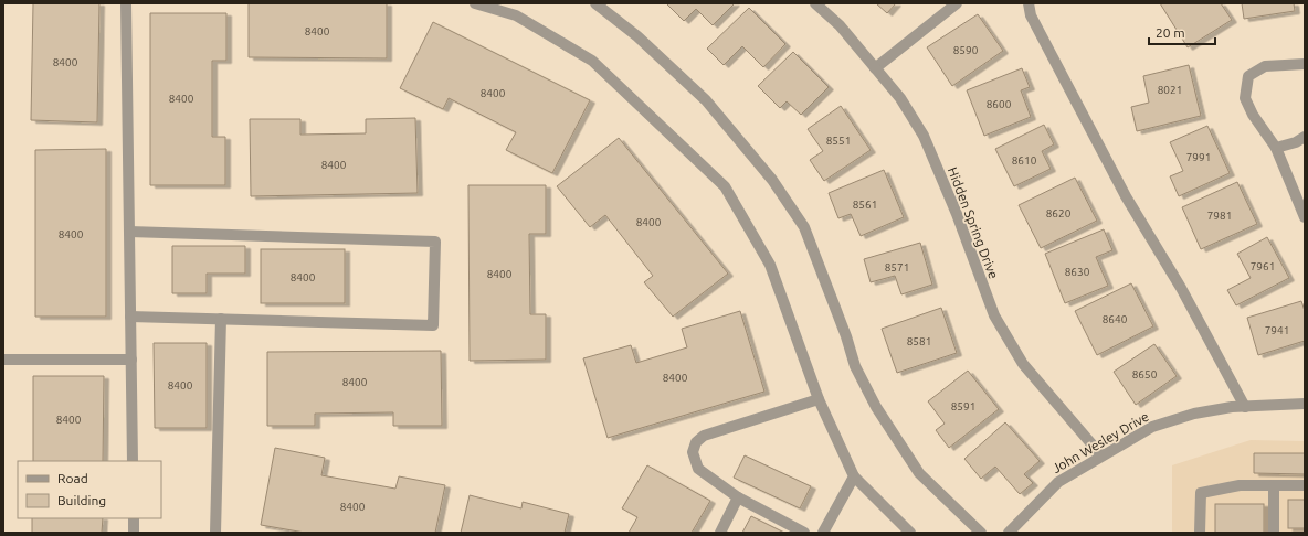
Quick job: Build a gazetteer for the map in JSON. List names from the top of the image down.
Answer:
{
  "streets": {
    "street": ["Hidden Spring Drive", "John Wesley Drive"]
  },
  "crossings": [
    ["Hidden Spring Drive", "John Wesley Drive"]
  ],
  "house_numbers": [
    "8400",
    "8590",
    "8400",
    "8021",
    "8400",
    "8400",
    "8600",
    "8551",
    "7991",
    "8610",
    "8400",
    "8561",
    "8620",
    "7981",
    "8400",
    "8400",
    "7961",
    "8571",
    "8630",
    "8400",
    "8400",
    "8640",
    "7941",
    "8581",
    "8650",
    "8400",
    "8400",
    "8400",
    "8591",
    "8400",
    "8400"
  ],
  "legend": ["Road", "Building"],
  "scale_bar": "20 m"
}
